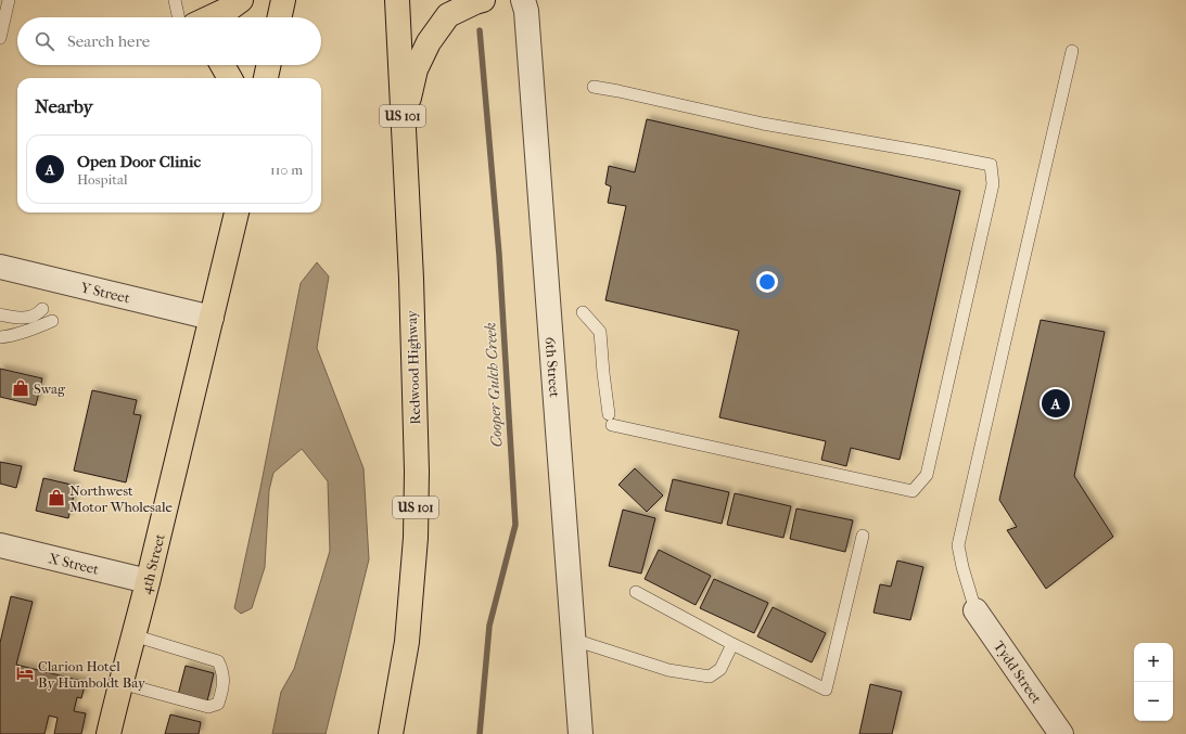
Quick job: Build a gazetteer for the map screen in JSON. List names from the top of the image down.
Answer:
{
  "streets": {
    "highway": ["US 101", "Redwood Highway", "4th Street"],
    "street": [
      "Y Street",
      "6th Street",
      "X Street",
      "Tydd Street"
    ]
  },
  "crossings": [
    ["Y Street", "4th Street"],
    ["X Street", "4th Street"]
  ],
  "water": ["Cooper Gulch Creek"],
  "places": {
    "shop": ["Swag", "Northwest Motor Wholesale"],
    "hotel": ["Clarion Hotel By Humboldt Bay"]
  },
  "page": {
    "search": "Search here",
    "heading": "Nearby",
    "list": [
      {
        "mark": "A",
        "name": "Open Door Clinic",
        "note": "Hospital",
        "value": "110 m"
      }
    ],
    "pins": "A",
    "map_buttons": ["+", "−"]
  }
}
